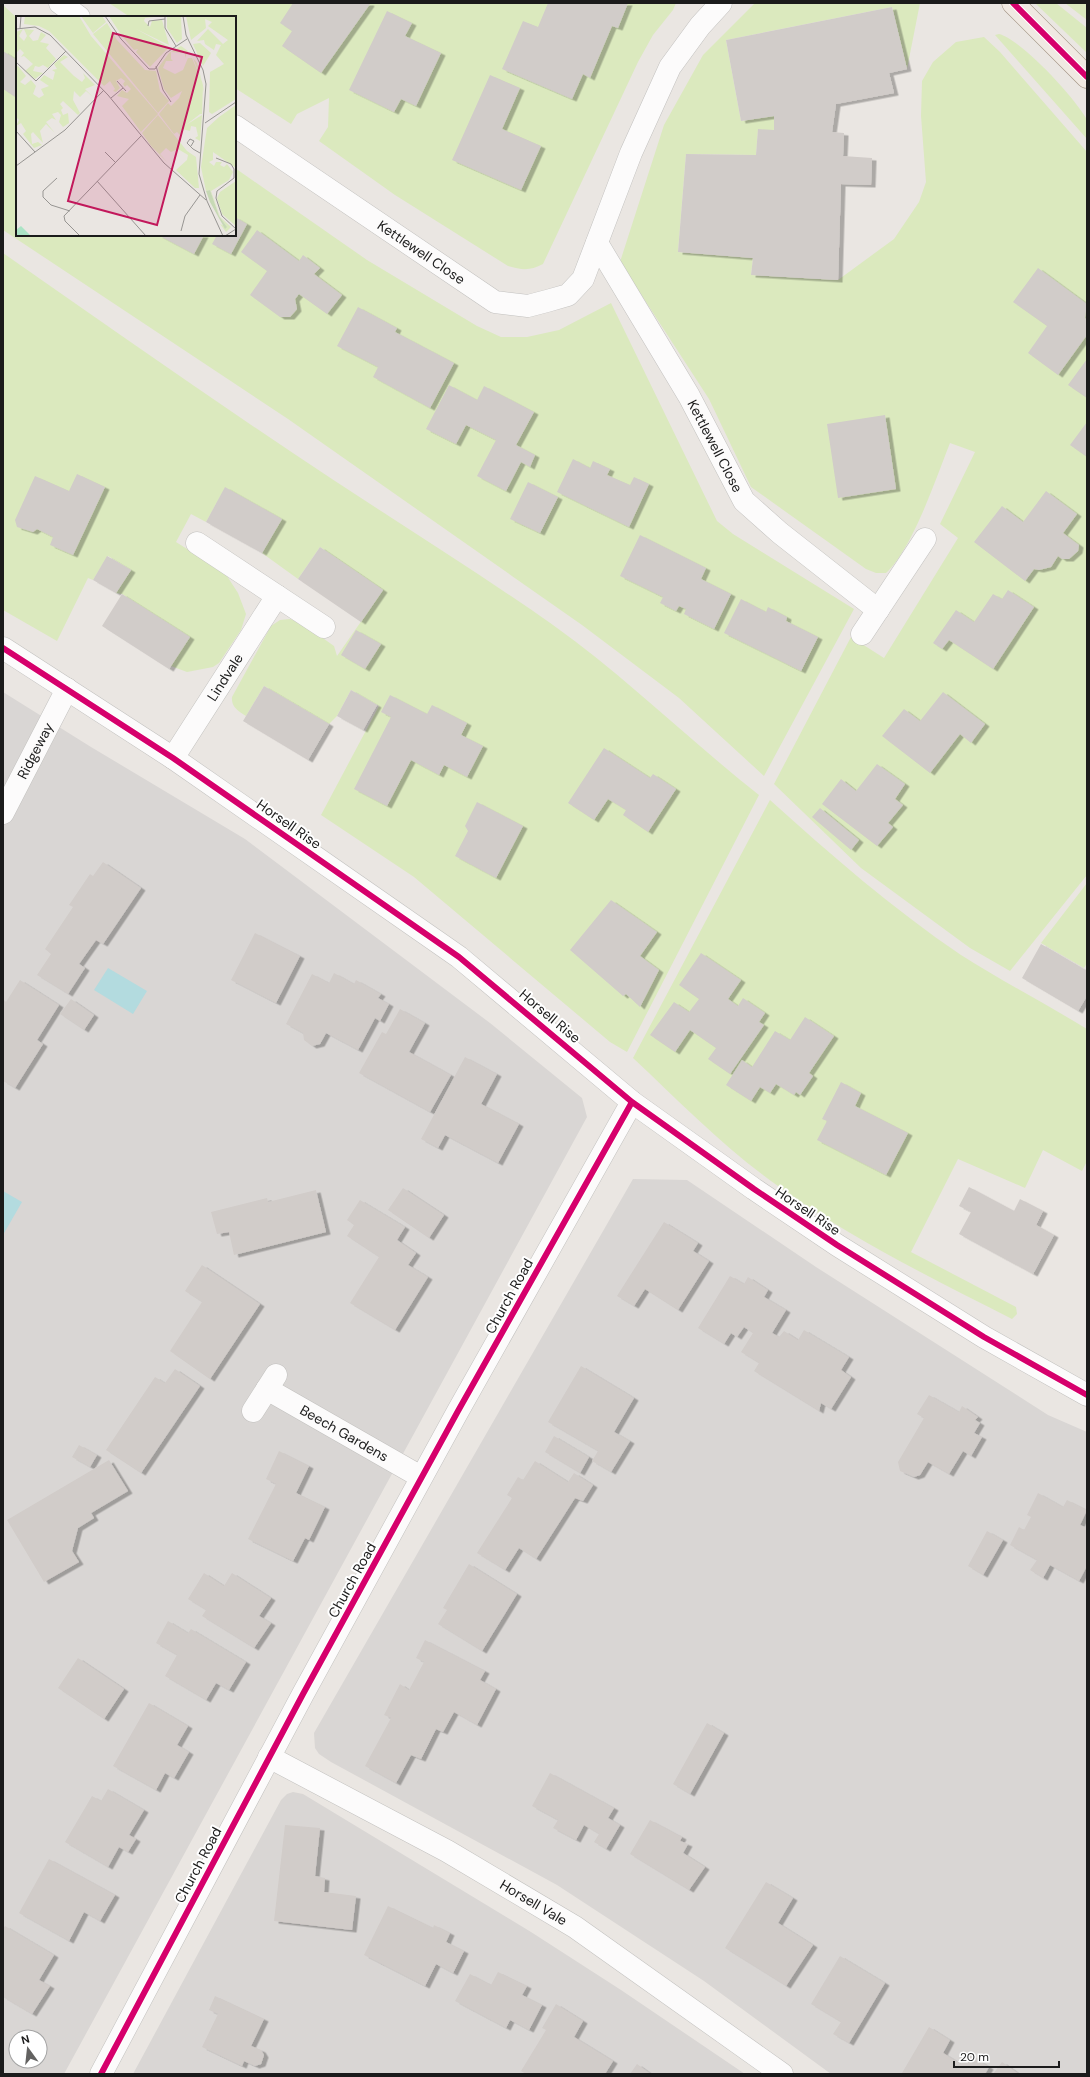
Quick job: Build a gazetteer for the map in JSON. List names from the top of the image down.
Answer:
{
  "streets": {
    "street": [
      "Kettlewell Close",
      "Lindvale",
      "Ridgeway",
      "Horsell Rise",
      "Church Road",
      "Beech Gardens",
      "Horsell Vale"
    ]
  },
  "crossings": [
    ["Lindvale", "Horsell Rise"],
    ["Ridgeway", "Horsell Rise"],
    ["Horsell Rise", "Church Road"],
    ["Church Road", "Beech Gardens"],
    ["Church Road", "Horsell Vale"]
  ],
  "scale_bar": "20 m",
  "north": "top"
}
